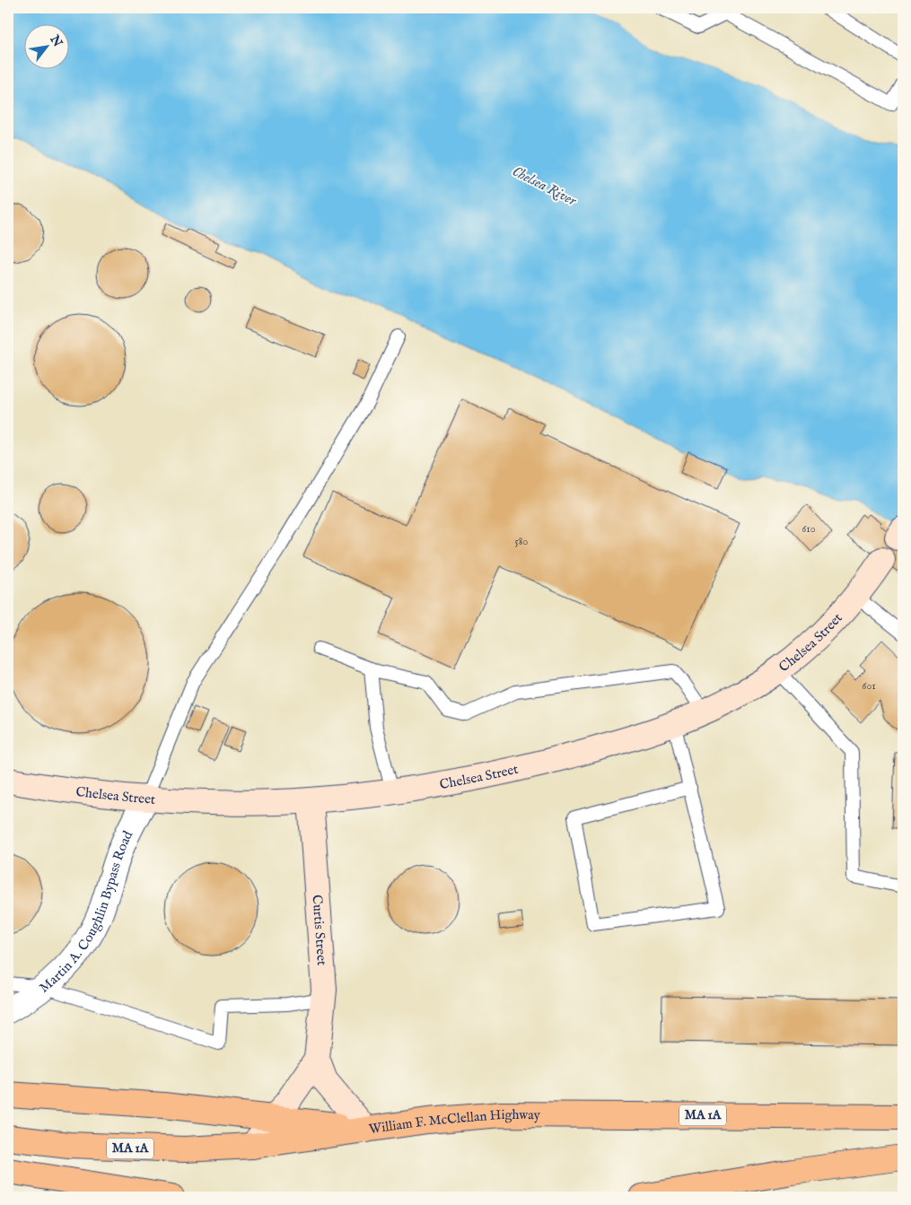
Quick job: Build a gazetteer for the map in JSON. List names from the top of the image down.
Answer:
{
  "streets": {
    "highway": ["MA 1A", "William F. McClellan Highway"],
    "main road": ["Chelsea Street", "Curtis Street"],
    "street": ["Martin A. Coughlin Bypass Road"]
  },
  "crossings": [
    ["Chelsea Street", "Martin A. Coughlin Bypass Road"],
    ["Chelsea Street", "Curtis Street"],
    ["Curtis Street", "William F. McClellan Highway"]
  ],
  "water": ["Chelsea River"],
  "house_numbers": ["610", "580", "601"],
  "north": "top right"
}
